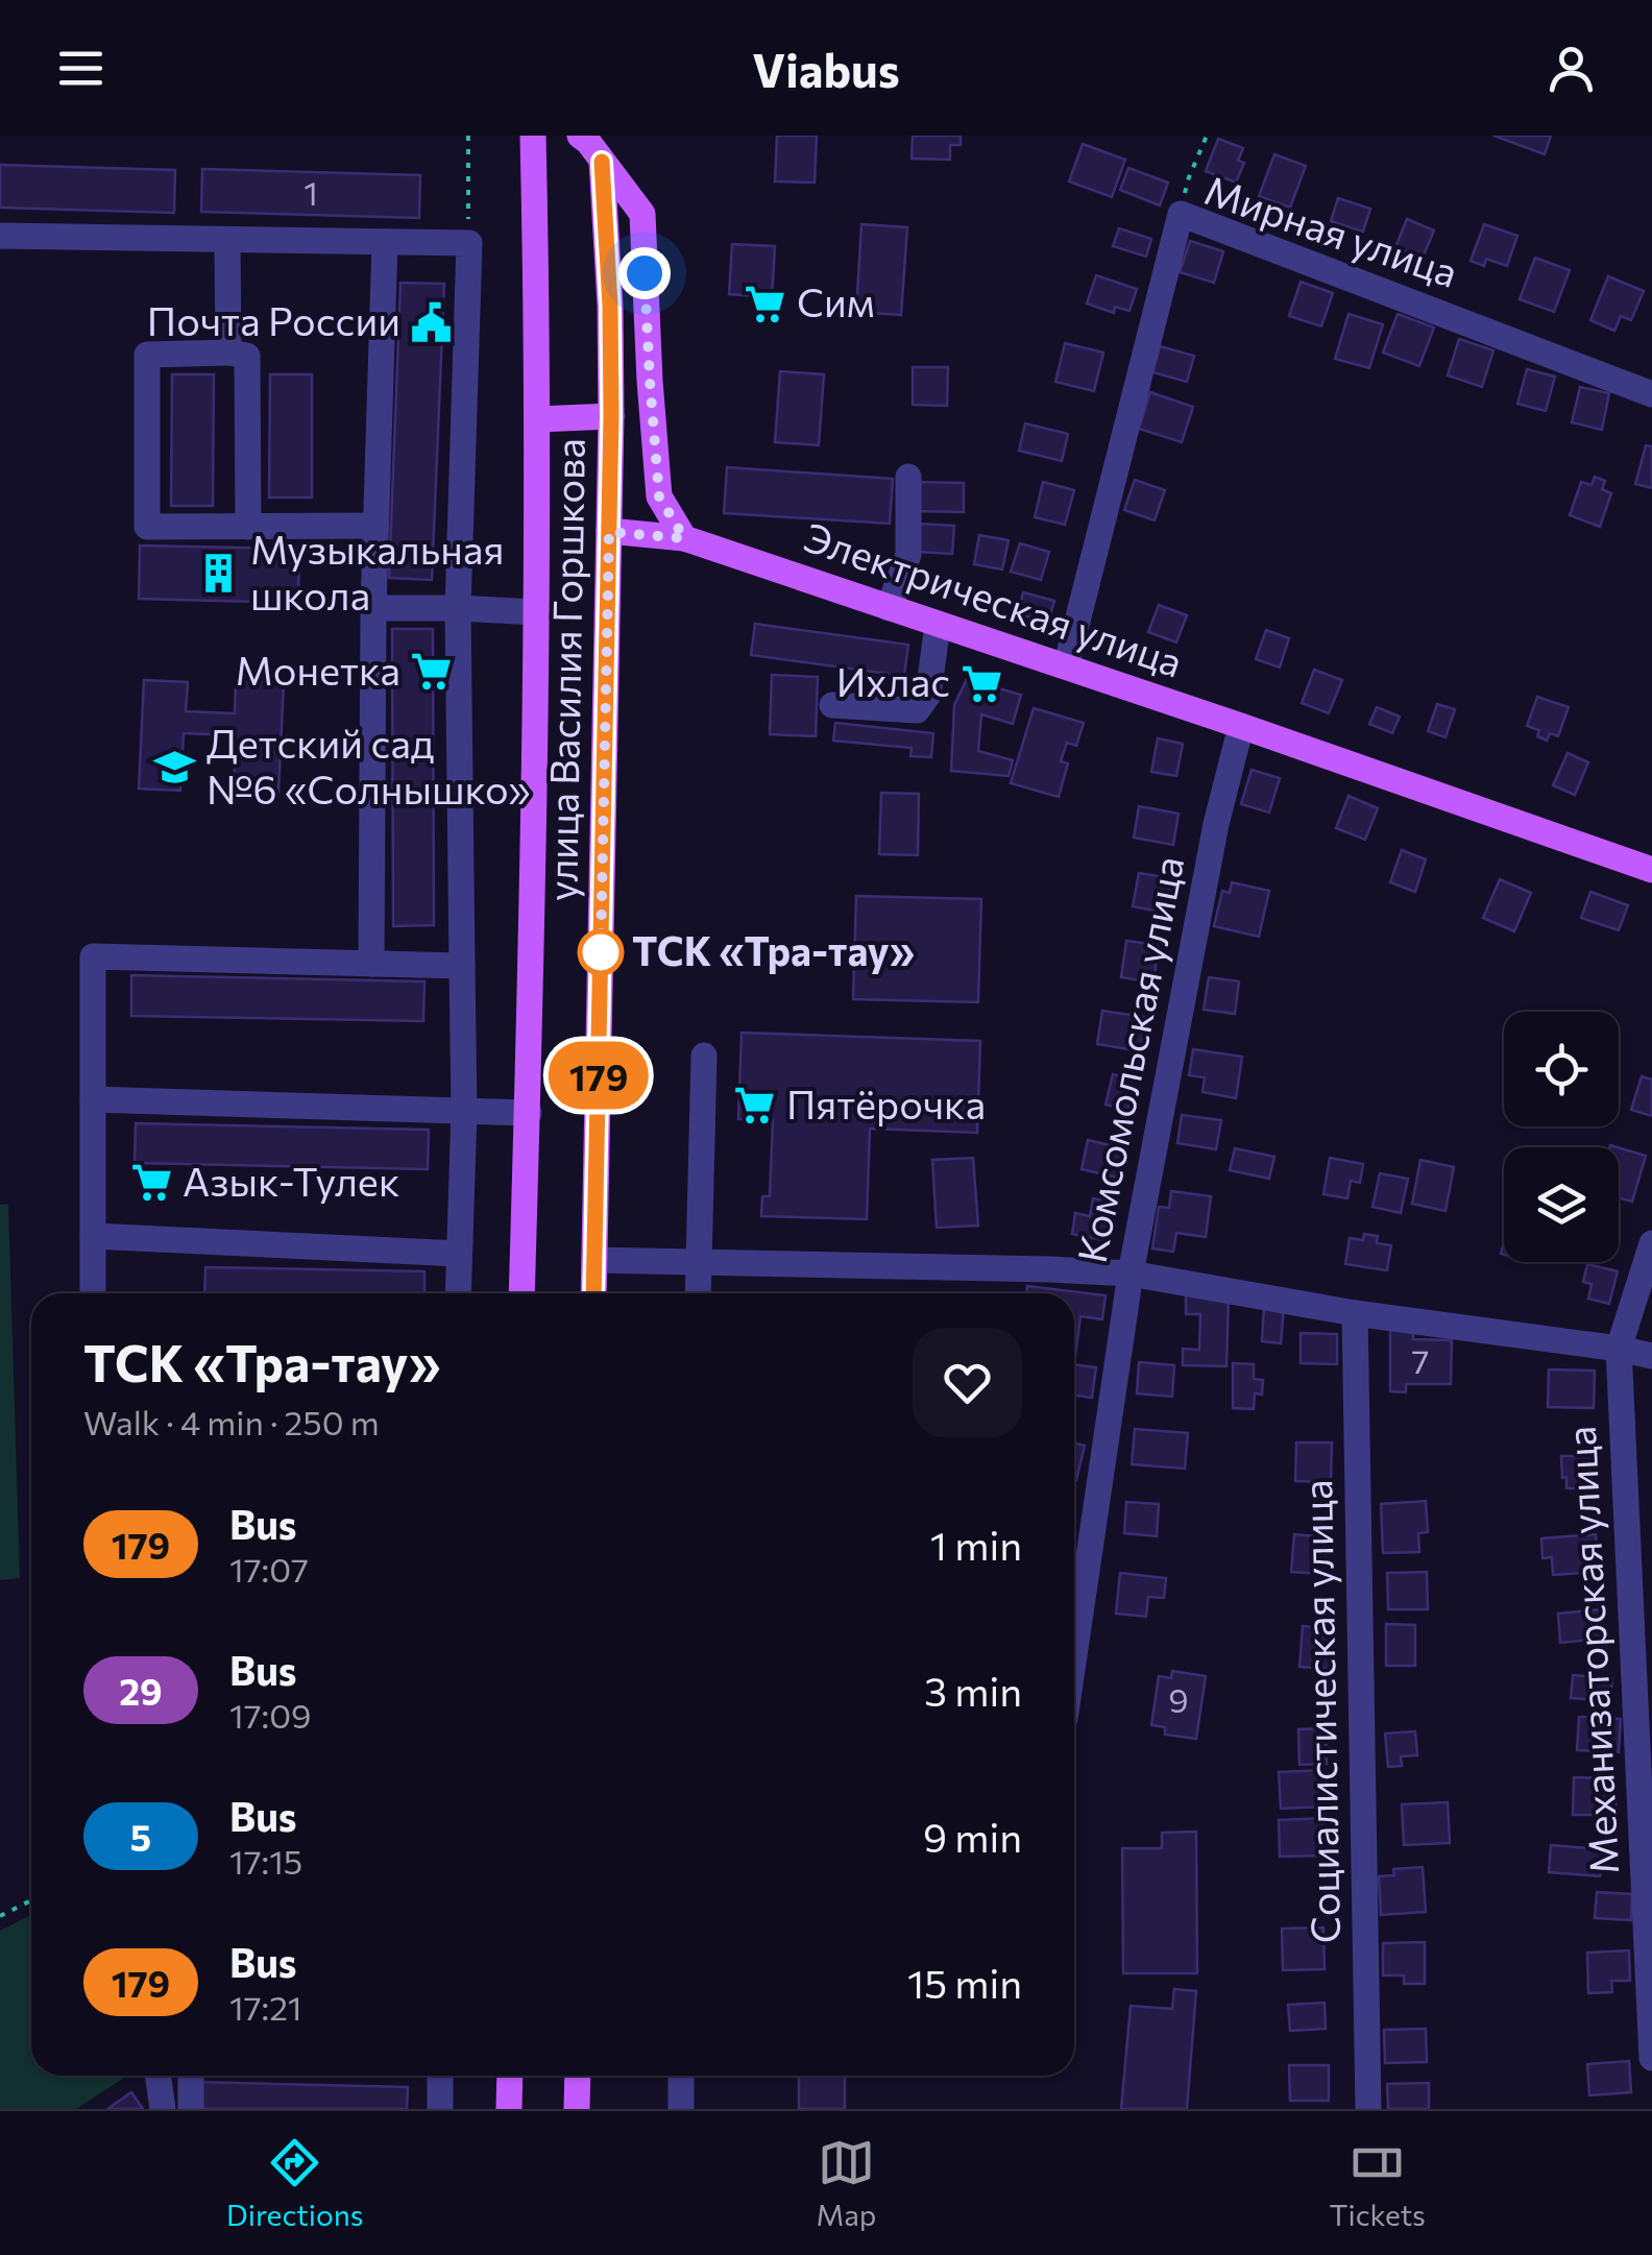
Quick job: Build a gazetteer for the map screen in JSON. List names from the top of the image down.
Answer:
{
  "streets": {
    "main road": ["Электрическая улица", "улица Василия Горшкова"],
    "street": [
      "Мирная улица",
      "Комсомольская улица",
      "Механизаторская улица",
      "Социалистическая улица"
    ]
  },
  "crossings": [
    ["Мирная улица", "Электрическая улица"],
    ["Электрическая улица", "улица Василия Горшкова"],
    ["Электрическая улица", "Комсомольская улица"]
  ],
  "places": {
    "supermarket": [
      "Сим",
      "Монетка",
      "Ихлас",
      "Пятёрочка",
      "Азык-Тулек"
    ],
    "public building": ["Почта России"],
    "building": ["Музыкальная школа"],
    "school or university": ["Детский сад №6 «Солнышко»"],
    "other": ["ТСК «Тра-тау»"]
  },
  "lines": ["bus line 179"],
  "house_numbers": ["1", "7", "9"],
  "page": {
    "header": "Viabus",
    "on_map": "179",
    "heading": ["ТСК «Тра-тау»", "Walk · 4 min · 250 m"],
    "list": [
      {
        "mark": "179",
        "name": "Bus",
        "note": "17:07",
        "value": "1 min"
      },
      {
        "mark": "29",
        "name": "Bus",
        "note": "17:09",
        "value": "3 min"
      },
      {
        "mark": "5",
        "name": "Bus",
        "note": "17:15",
        "value": "9 min"
      },
      {
        "mark": "179",
        "name": "Bus",
        "note": "17:21",
        "value": "15 min"
      }
    ],
    "tabs": ["Directions", "Map", "Tickets"]
  }
}
